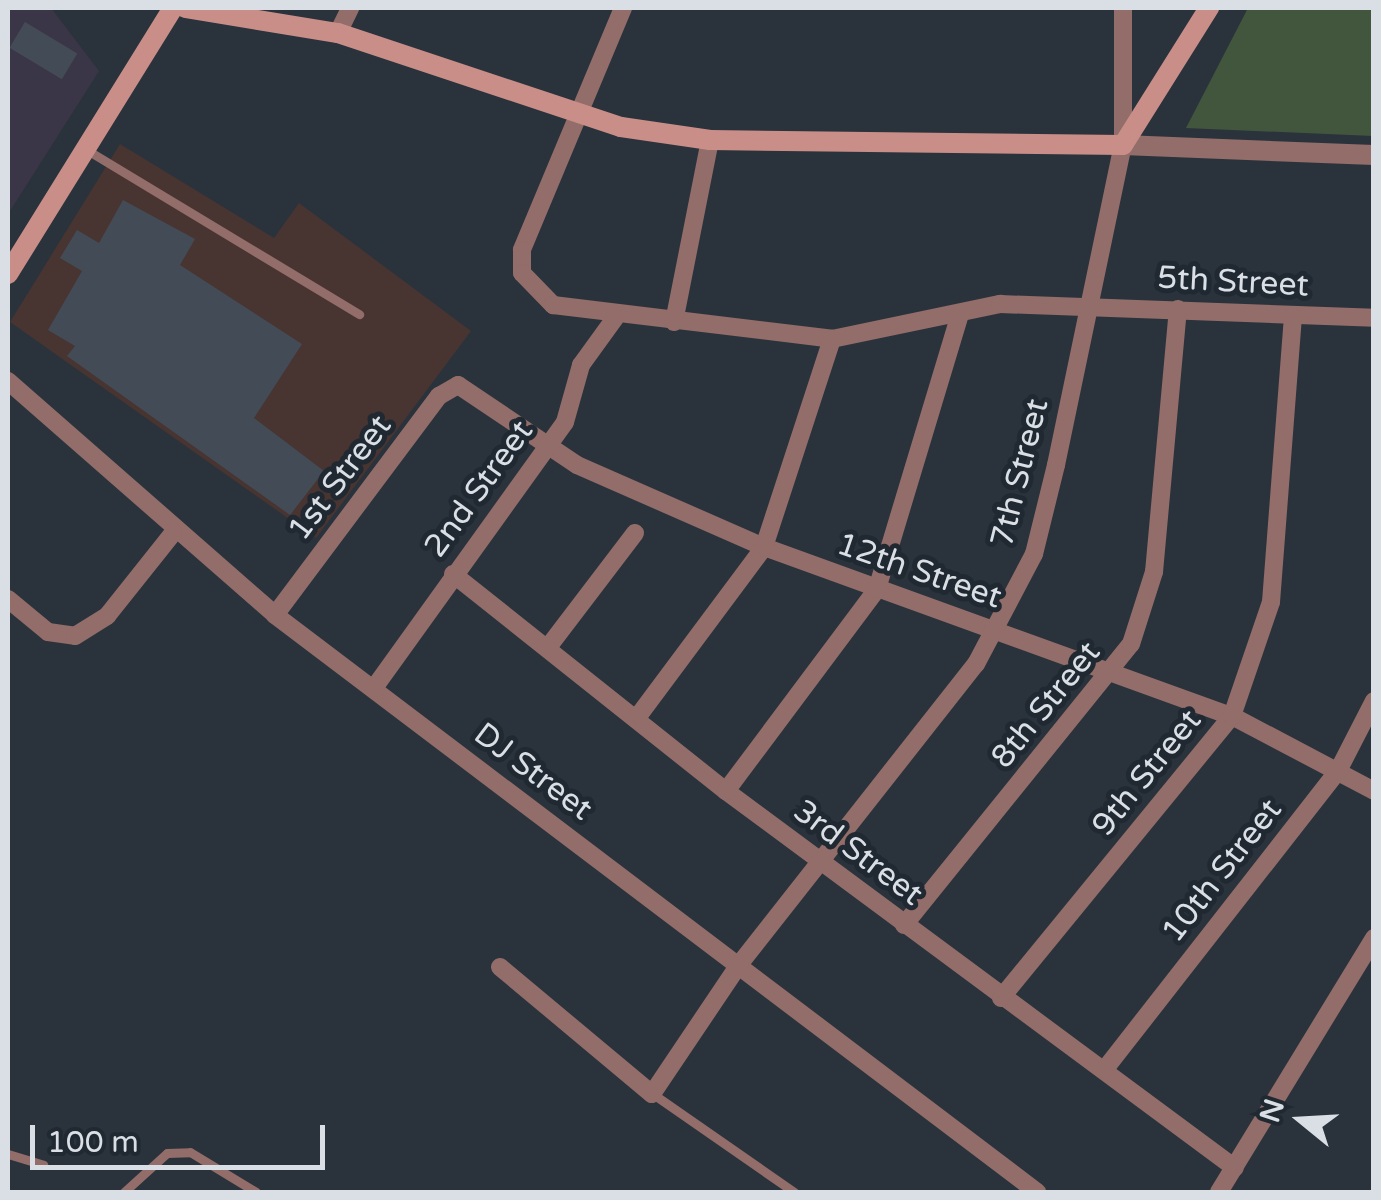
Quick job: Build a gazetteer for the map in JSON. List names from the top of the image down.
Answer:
{
  "streets": {
    "street": [
      "5th Street",
      "7th Street",
      "1st Street",
      "2nd Street",
      "12th Street",
      "8th Street",
      "DJ Street",
      "9th Street",
      "3rd Street",
      "10th Street"
    ]
  },
  "crossings": [
    ["5th Street", "7th Street"],
    ["5th Street", "2nd Street"],
    ["5th Street", "8th Street"],
    ["5th Street", "9th Street"],
    ["7th Street", "12th Street"],
    ["7th Street", "DJ Street"],
    ["7th Street", "3rd Street"],
    ["1st Street", "12th Street"],
    ["1st Street", "DJ Street"],
    ["2nd Street", "12th Street"],
    ["2nd Street", "DJ Street"],
    ["2nd Street", "3rd Street"],
    ["12th Street", "8th Street"],
    ["12th Street", "9th Street"],
    ["12th Street", "10th Street"],
    ["8th Street", "3rd Street"],
    ["9th Street", "3rd Street"],
    ["3rd Street", "10th Street"]
  ],
  "scale_bar": "100 m",
  "north": "left"
}
